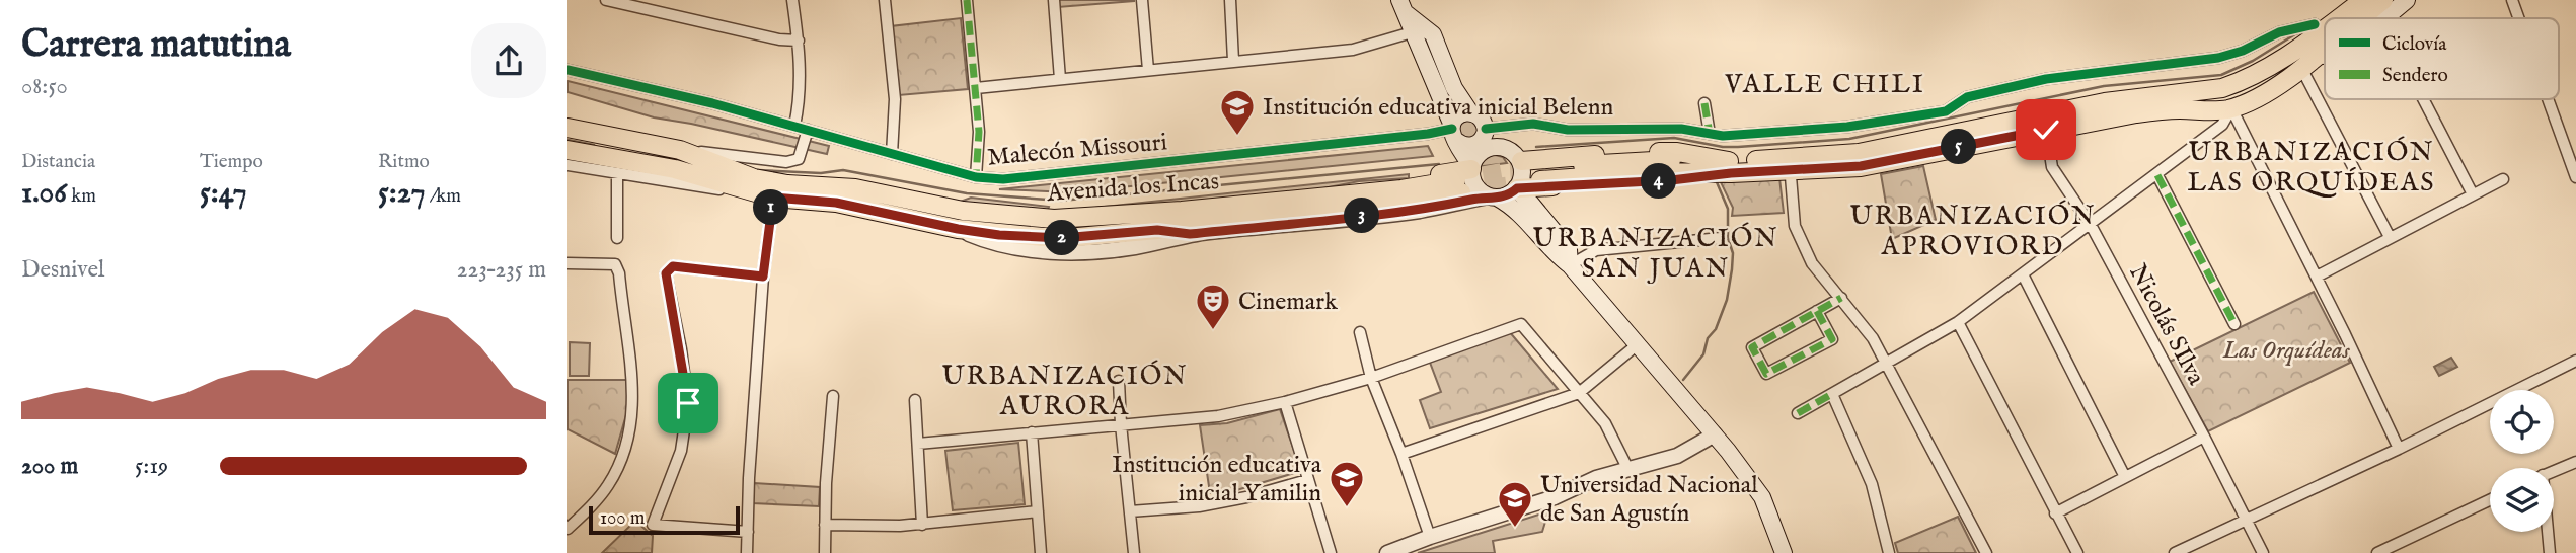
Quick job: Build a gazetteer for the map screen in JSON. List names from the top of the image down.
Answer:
{
  "streets": {
    "main road": ["Avenida los Incas"],
    "street": ["Malecón Missouri", "Nicolás SIlva"]
  },
  "districts": [
    "VALLE CHILI",
    "URBANIZACIÓN LAS ORQUÍDEAS",
    "URBANIZACIÓN APROVIORD",
    "URBANIZACIÓN SAN JUAN",
    "URBANIZACIÓN AURORA"
  ],
  "parks": ["Las Orquídeas"],
  "places": {
    "school or university": ["Institución educativa inicial Belenn", "Institución educativa inicial Yamilin", "Universidad Nacional de San Agustín"],
    "theatre": ["Cinemark"]
  },
  "legend": ["Ciclovía", "Sendero"],
  "scale_bar": "100 m",
  "page": {
    "heading": ["Carrera matutina", "08:50"],
    "stats": [
      ["Distancia", "1.06 km"],
      ["Tiempo", "5:47"],
      ["Ritmo", "5:27 /km"]
    ],
    "pins": [
      "5",
      "4",
      "1",
      "3",
      "2"
    ],
    "chart": ["Desnivel", "223–235 m"],
    "list": [
      {
        "name": "200 m",
        "note": "5:19"
      }
    ],
    "scale": "100 m"
  }
}
